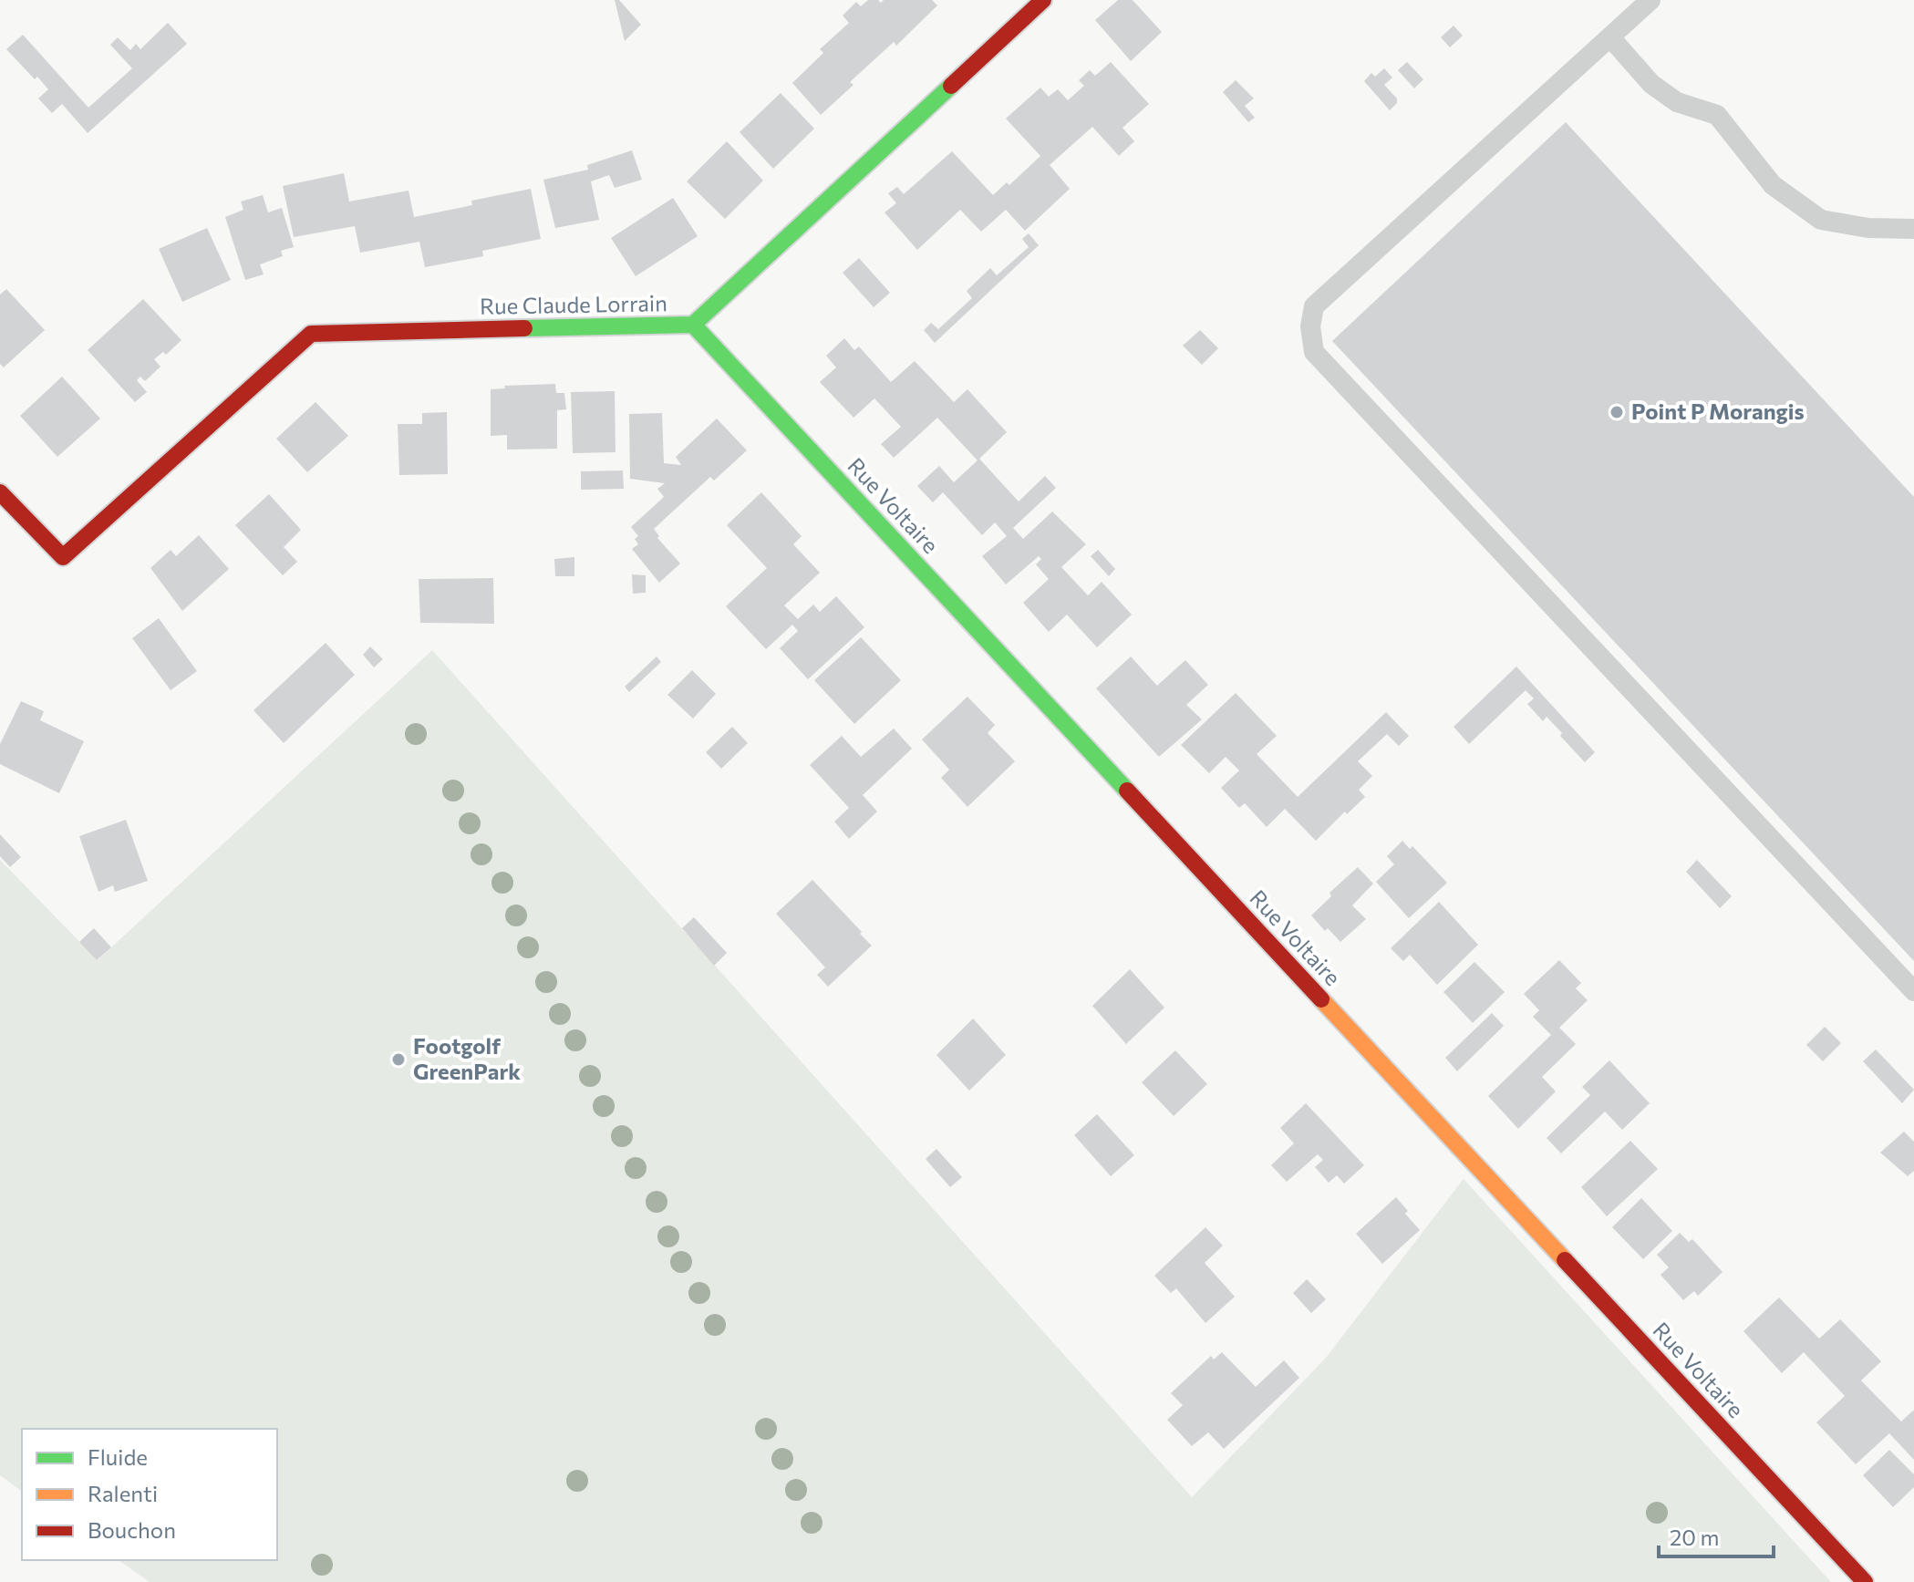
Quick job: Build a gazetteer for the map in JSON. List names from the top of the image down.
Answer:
{
  "streets": {
    "street": ["Rue Claude Lorrain", "Rue Voltaire"]
  },
  "crossings": [
    ["Rue Claude Lorrain", "Rue Voltaire"]
  ],
  "places": ["Point P Morangis", "Footgolf GreenPark"],
  "legend": ["Fluide", "Ralenti", "Bouchon"],
  "scale_bar": "20 m"
}
